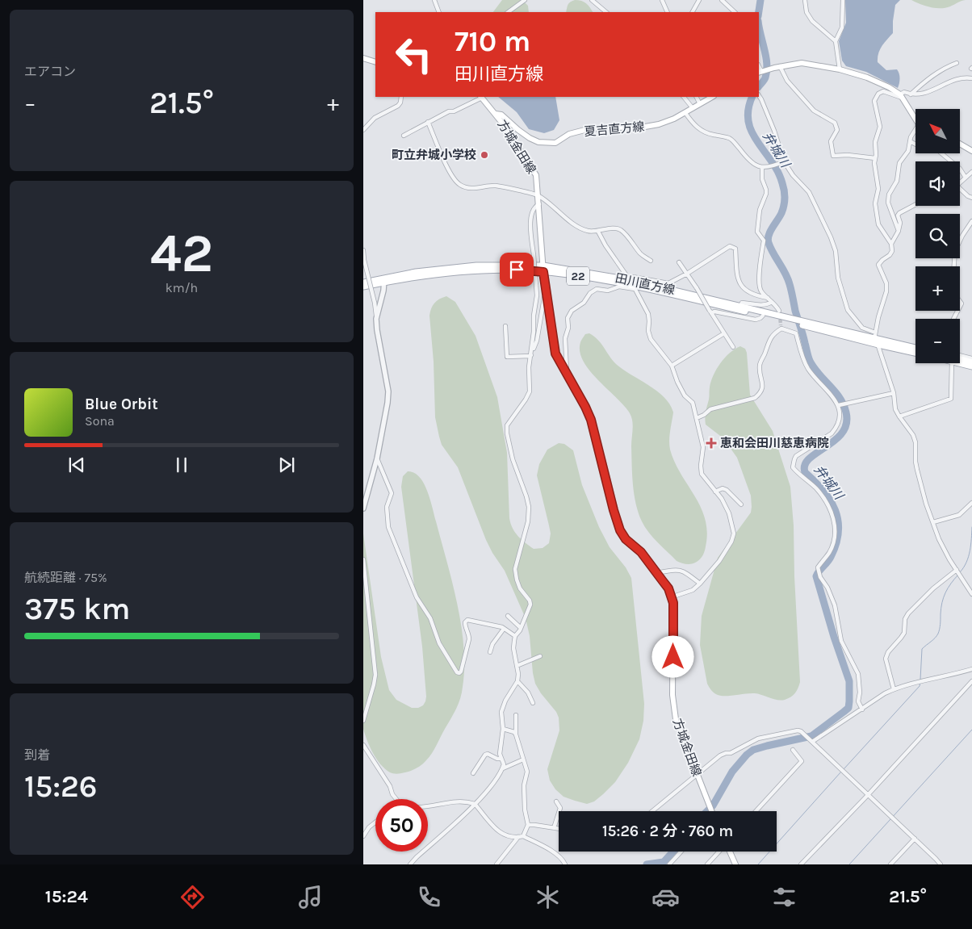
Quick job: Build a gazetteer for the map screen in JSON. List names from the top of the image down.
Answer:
{
  "streets": {
    "main road": [
      "夏吉直方線",
      "方城金田線",
      "22",
      "田川直方線"
    ]
  },
  "crossings": [
    ["夏吉直方線", "方城金田線"],
    ["方城金田線", "田川直方線"]
  ],
  "water": ["弁城川"],
  "places": {
    "other": ["町立弁城小学校"],
    "health": ["恵和会田川慈恵病院"]
  },
  "north": "top left",
  "page": {
    "tile": [
      "エアコン",
      ["42", "km/h"],
      ["航続距離 · 75%", "375 km"],
      ["到着", "15:26"]
    ],
    "turn": ["710 m", "田川直方線"],
    "heat": ["−", "21.5°", "+"],
    "map_buttons": ["+", "−"],
    "song": ["Blue Orbit", "Sona"],
    "limit": "50",
    "trip": "15:26 · 2 分 · 760 m",
    "tabs": ["15:24", "21.5°"]
  }
}
